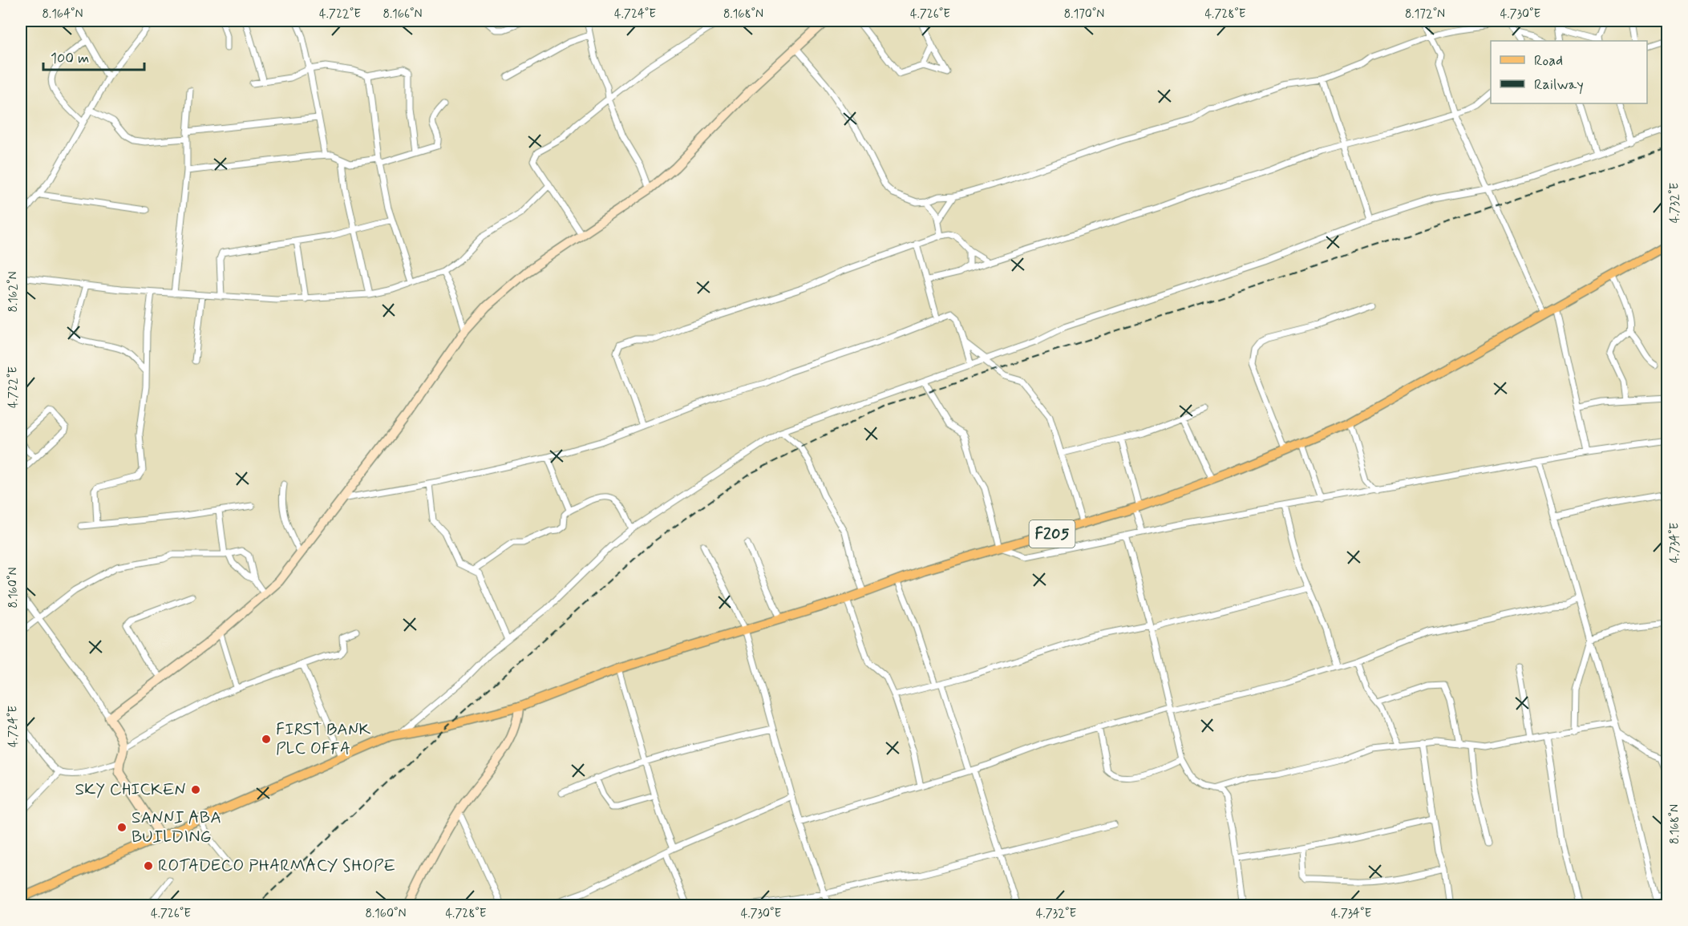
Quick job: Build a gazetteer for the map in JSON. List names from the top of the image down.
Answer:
{
  "streets": {
    "main road": ["F205"]
  },
  "places": [
    "FIRST BANK PLC OFFA",
    "SKY CHICKEN",
    "SANNI ABA BUILDING",
    "ROTADECO PHARMACY SHOPE"
  ],
  "legend": ["Road", "Railway"],
  "scale_bar": "100 m",
  "coordinates": [
    "8.164°N",
    "4.722°E",
    "8.166°N",
    "4.724°E",
    "8.168°N",
    "4.726°E",
    "8.170°N",
    "4.728°E",
    "8.172°N",
    "4.730°E",
    "4.732°E",
    "8.162°N",
    "4.734°E",
    "8.160°N"
  ]
}
